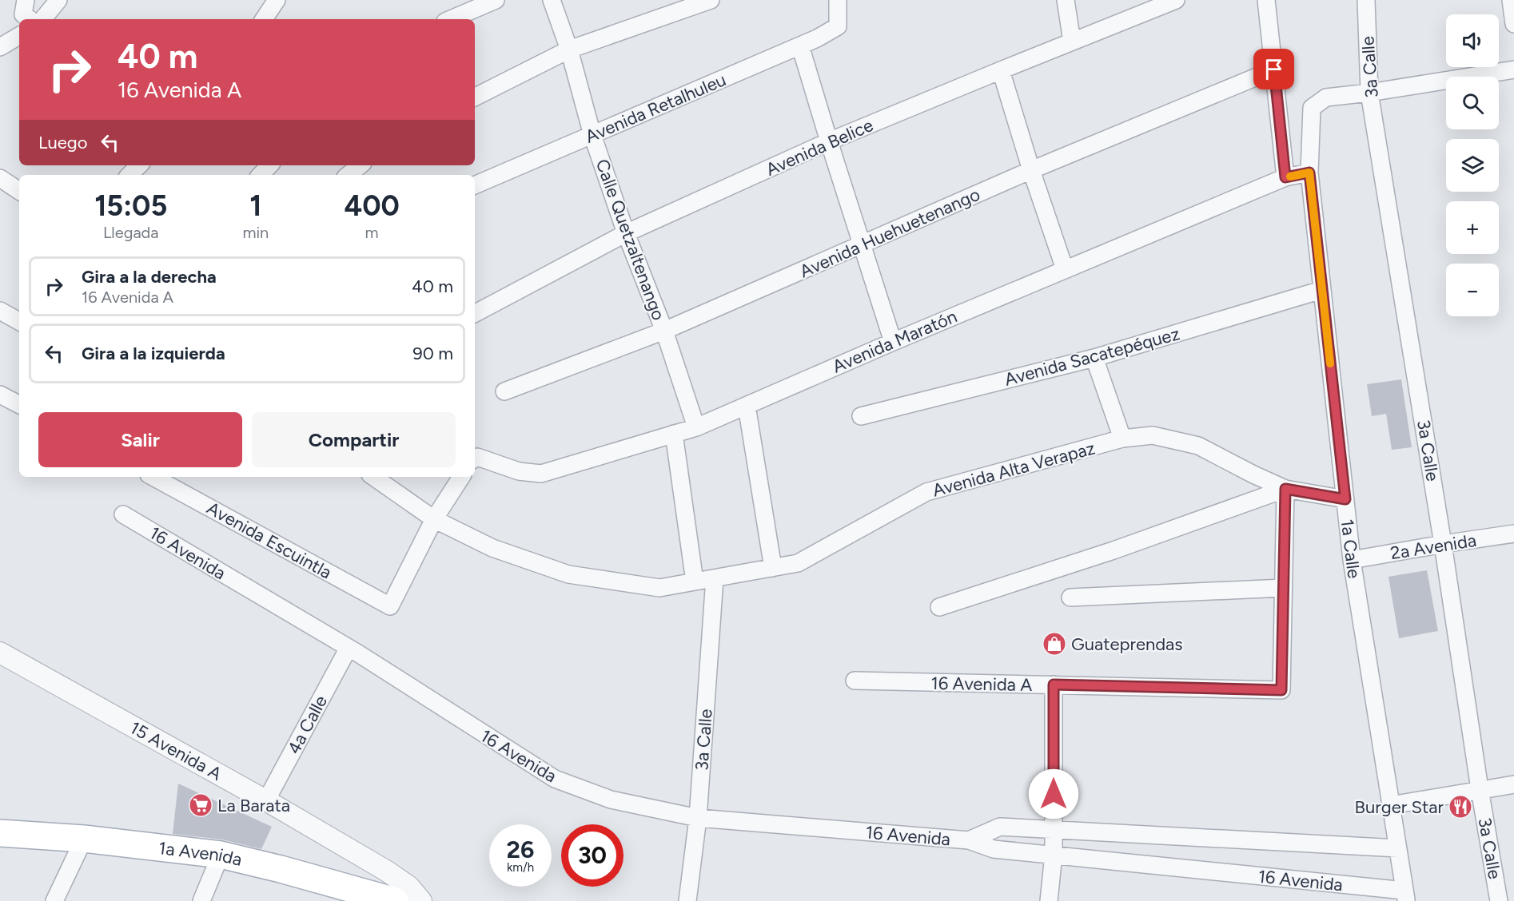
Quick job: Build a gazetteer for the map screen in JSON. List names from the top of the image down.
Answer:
{
  "streets": {
    "main road": ["1a Avenida"],
    "street": [
      "3a Calle",
      "Avenida Retalhuleu",
      "Avenida Belice",
      "Avenida Huehuetenango",
      "Calle Quetzaltenango",
      "Avenida Maratón",
      "Avenida Sacatepéquez",
      "Avenida Alta Verapaz",
      "Avenida Escuintla",
      "2a Avenida",
      "1a Calle",
      "16 Avenida",
      "16 Avenida A",
      "4a Calle",
      "15 Avenida A"
    ]
  },
  "crossings": [
    ["3a Calle", "Avenida Alta Verapaz"],
    ["3a Calle", "2a Avenida"],
    ["3a Calle", "1a Calle"],
    ["3a Calle", "16 Avenida"],
    ["Avenida Retalhuleu", "Calle Quetzaltenango"],
    ["Avenida Belice", "Calle Quetzaltenango"],
    ["Avenida Huehuetenango", "Calle Quetzaltenango"],
    ["Calle Quetzaltenango", "Avenida Maratón"],
    ["Avenida Maratón", "1a Calle"],
    ["Avenida Sacatepéquez", "1a Calle"],
    ["Avenida Alta Verapaz", "Avenida Escuintla"],
    ["Avenida Alta Verapaz", "1a Calle"],
    ["2a Avenida", "1a Calle"],
    ["1a Calle", "16 Avenida"],
    ["16 Avenida", "4a Calle"],
    ["4a Calle", "15 Avenida A"]
  ],
  "places": {
    "shop": ["Guateprendas"],
    "supermarket": ["La Barata"],
    "restaurant": ["Burger Star"]
  },
  "page": {
    "map_buttons": ["+", "−"],
    "turn": ["40 m", "16 Avenida A"],
    "then": "Luego",
    "eta": [
      "15:05",
      "Llegada",
      "1",
      "min",
      "400",
      "m"
    ],
    "list": [
      {
        "name": "Gira a la derecha",
        "note": "16 Avenida A",
        "value": "40 m"
      },
      {
        "name": "Gira a la izquierda",
        "value": "90 m"
      }
    ],
    "buttons": ["Salir", "Compartir"],
    "speed": "26 km/h",
    "limit": "30"
  }
}
